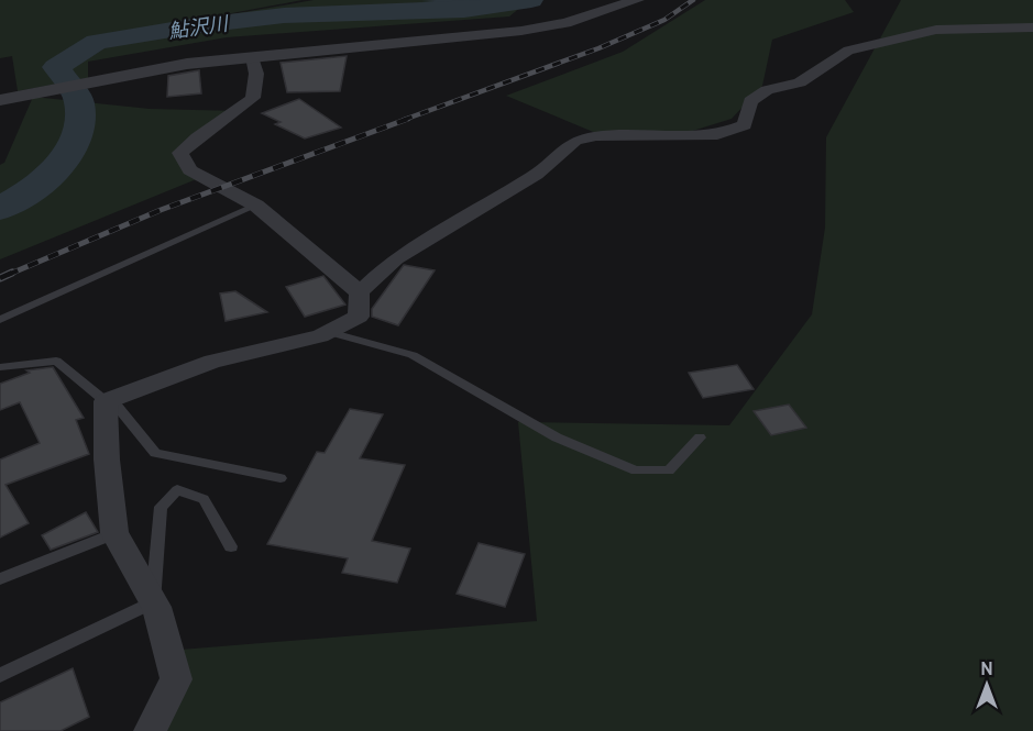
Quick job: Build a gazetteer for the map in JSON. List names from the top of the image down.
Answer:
{
  "water": ["鮎沢川"],
  "north": "top"
}
